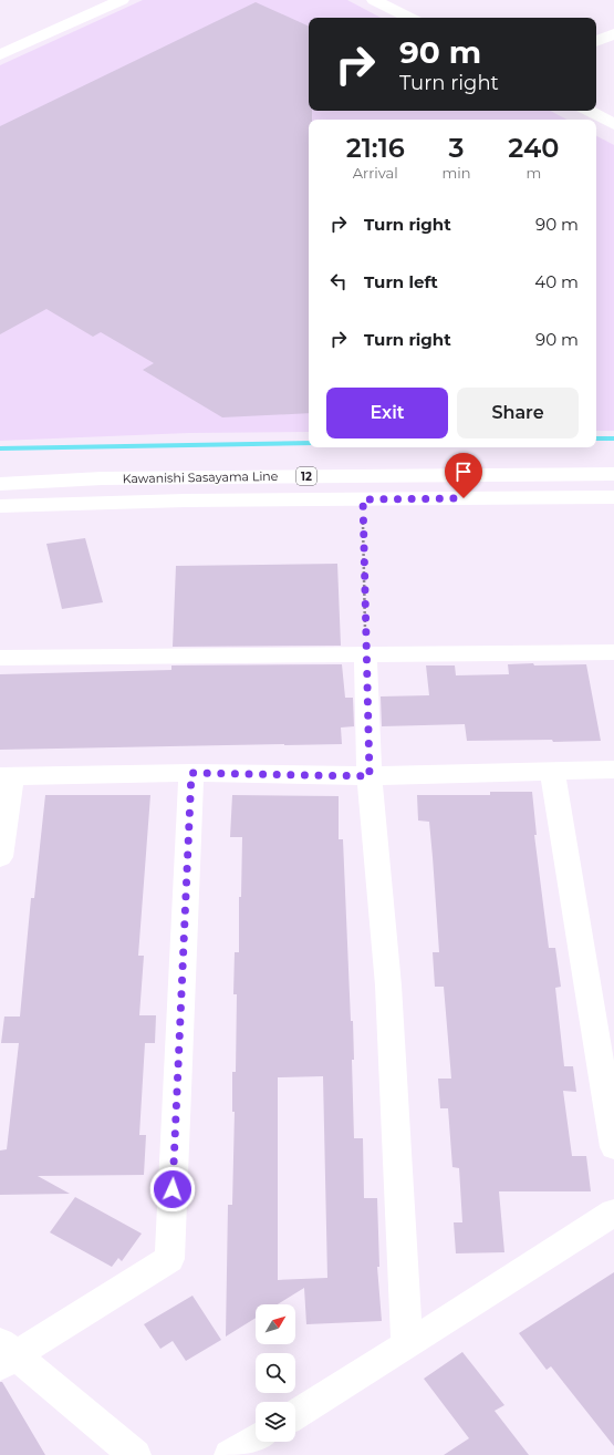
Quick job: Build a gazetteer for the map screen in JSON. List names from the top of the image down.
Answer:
{
  "streets": {
    "street": ["12", "Kawanishi Sasayama Line"]
  },
  "north": "top right",
  "page": {
    "turn": ["90 m", "Turn right"],
    "eta": [
      "21:16",
      "Arrival",
      "3",
      "min",
      "240",
      "m"
    ],
    "list": [
      {
        "name": "Turn right",
        "value": "90 m"
      },
      {
        "name": "Turn left",
        "value": "40 m"
      },
      {
        "name": "Turn right",
        "value": "90 m"
      }
    ],
    "buttons": ["Exit", "Share"]
  }
}
